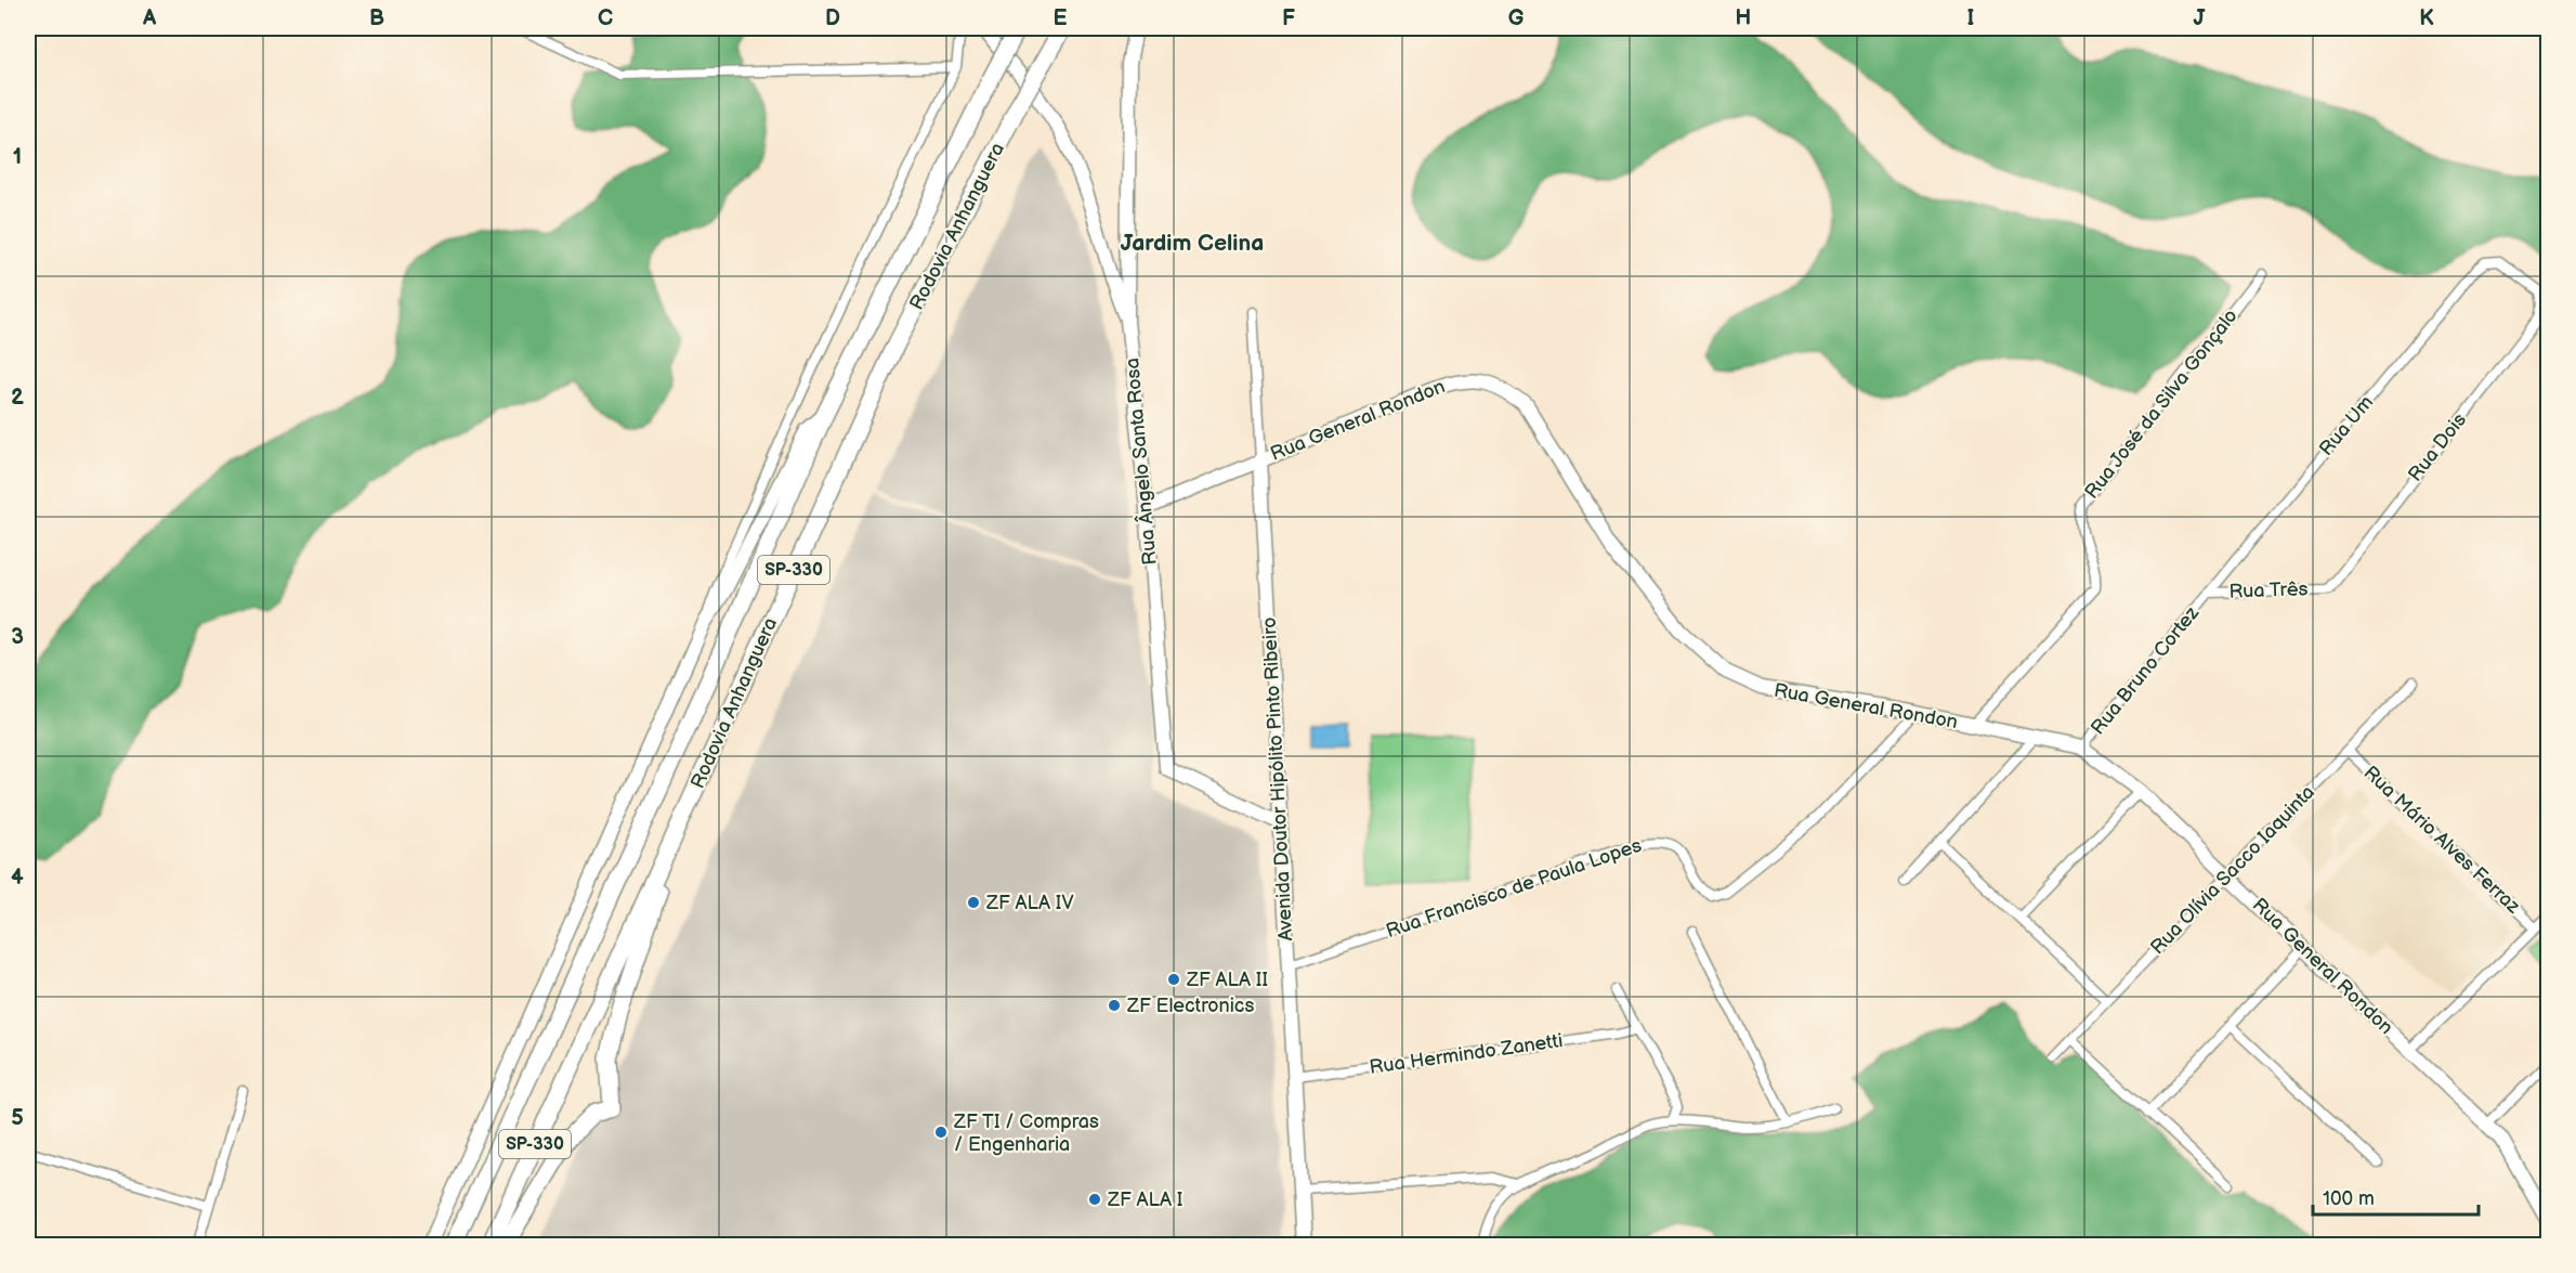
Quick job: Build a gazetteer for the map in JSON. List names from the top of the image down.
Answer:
{
  "streets": {
    "highway": ["Rodovia Anhanguera", "SP-330"],
    "street": [
      "Rua José da Silva Gonçalo",
      "Rua General Rondon",
      "Rua Um",
      "Rua Dois",
      "Rua Ângelo Santa Rosa",
      "Rua Três",
      "Rua Bruno Cortez",
      "Avenida Doutor Hipólito Pinto Ribeiro",
      "Rua Mário Alves Ferraz",
      "Rua Olívia Sacco Iaquinta",
      "Rua Francisco de Paula Lopes",
      "Rua Hermindo Zanetti"
    ]
  },
  "crossings": [
    ["Rua José da Silva Gonçalo", "Rua General Rondon"],
    ["Rua General Rondon", "Rua Ângelo Santa Rosa"],
    ["Rua General Rondon", "Rua Bruno Cortez"],
    ["Rua General Rondon", "Avenida Doutor Hipólito Pinto Ribeiro"],
    ["Rua General Rondon", "Rua Olívia Sacco Iaquinta"],
    ["Rua General Rondon", "Rua Francisco de Paula Lopes"],
    ["Rua Um", "Rua Dois"],
    ["Rua Um", "Rua Três"],
    ["Rua Um", "Rua Bruno Cortez"],
    ["Rua Dois", "Rua Três"],
    ["Rua Ângelo Santa Rosa", "Avenida Doutor Hipólito Pinto Ribeiro"],
    ["Rua Três", "Rua Bruno Cortez"],
    ["Avenida Doutor Hipólito Pinto Ribeiro", "Rua Francisco de Paula Lopes"],
    ["Avenida Doutor Hipólito Pinto Ribeiro", "Rua Hermindo Zanetti"],
    ["Rua Mário Alves Ferraz", "Rua Olívia Sacco Iaquinta"]
  ],
  "districts": ["Jardim Celina"],
  "places": [
    "ZF ALA IV",
    "ZF ALA II",
    "ZF Electronics",
    "ZF TI / Compras / Engenharia",
    "ZF ALA I"
  ],
  "scale_bar": "100 m",
  "grid": {
    "columns": [
      "A",
      "B",
      "C",
      "D",
      "E",
      "F",
      "G",
      "H",
      "I",
      "J",
      "K"
    ],
    "rows": [
      "1",
      "2",
      "3",
      "4",
      "5"
    ]
  }
}
